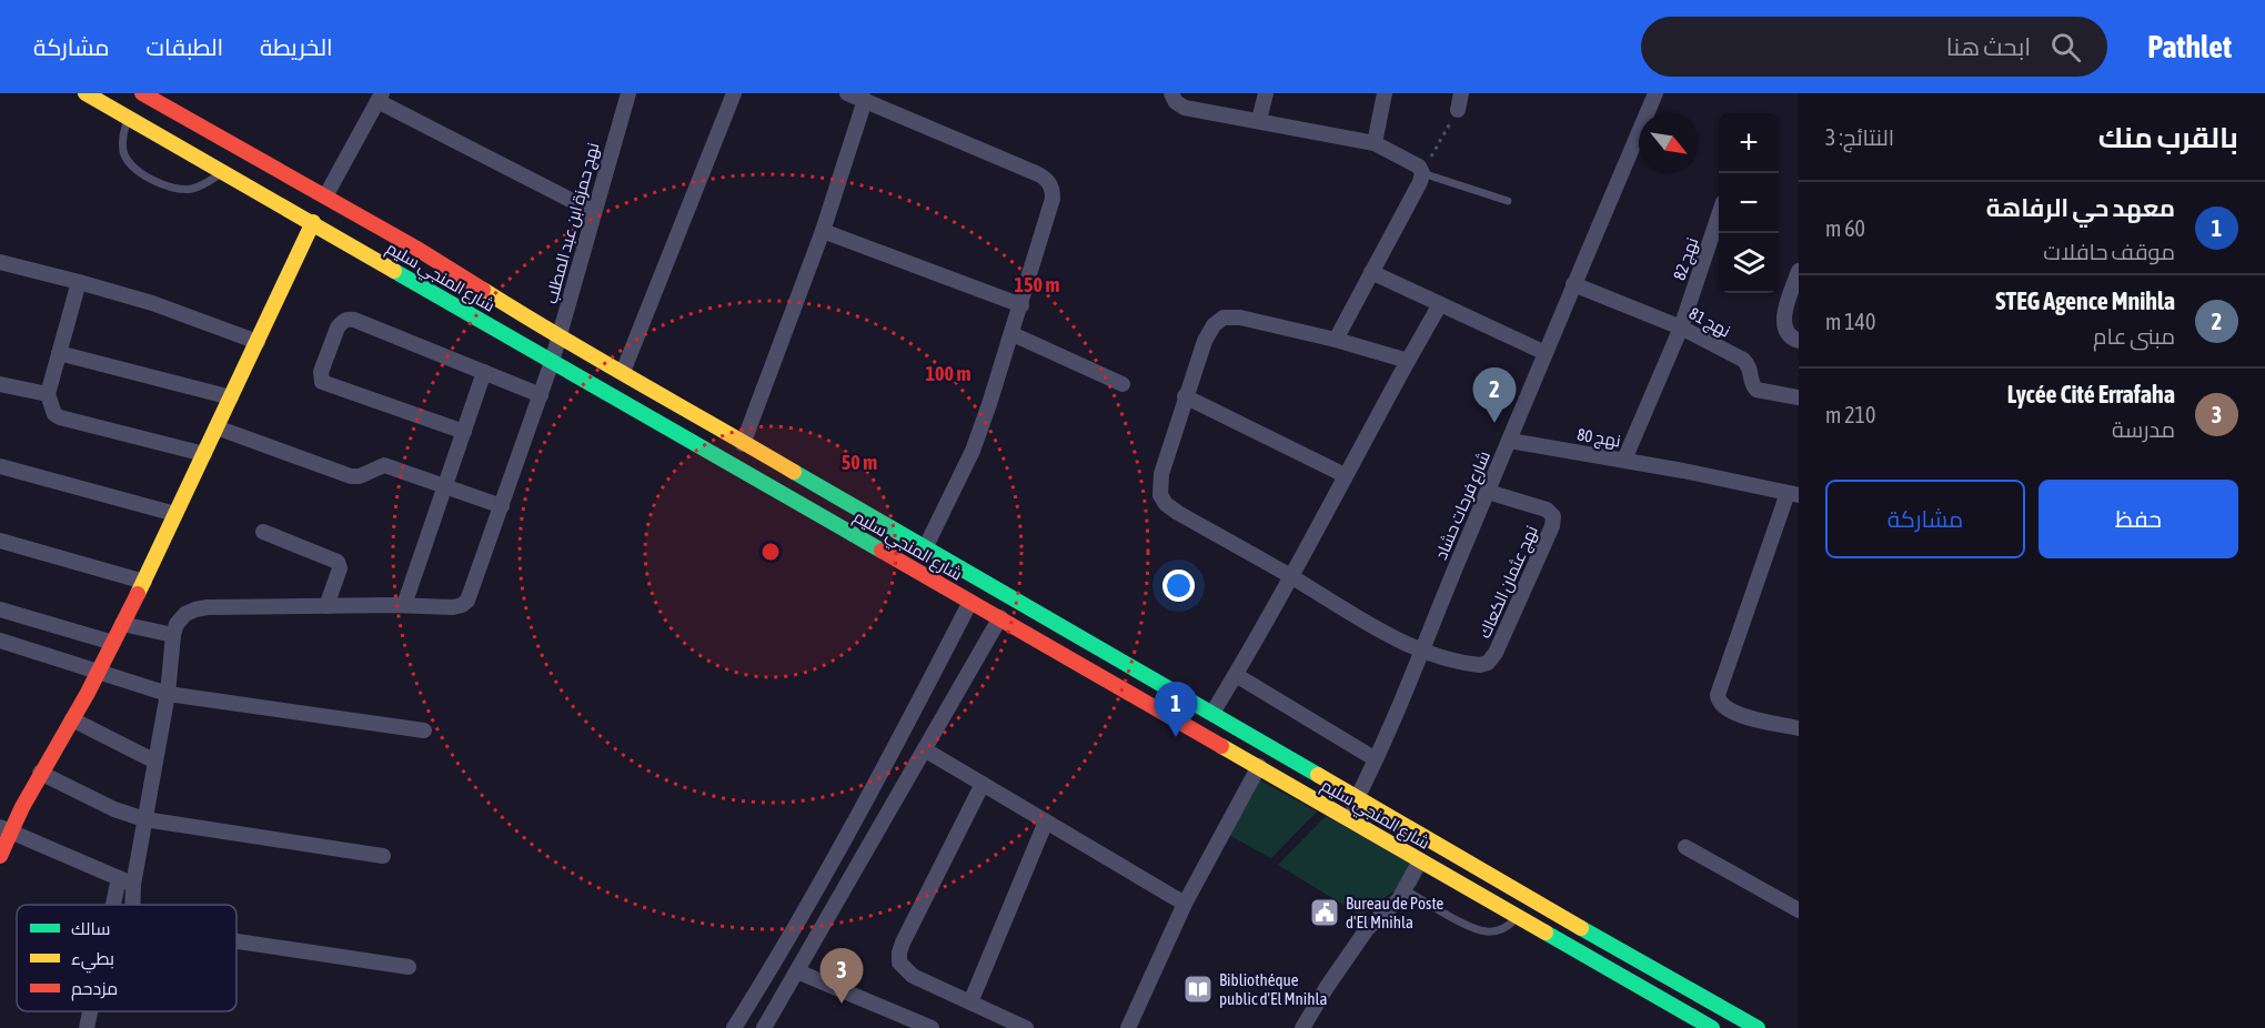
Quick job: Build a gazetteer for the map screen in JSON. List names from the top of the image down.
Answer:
{
  "streets": {
    "main road": ["شارع المنجي سليم"],
    "street": [
      "نهج حمزة ابن عبد المطلب",
      "نهج 82",
      "نهج 81",
      "نهج 80",
      "شارع فرحات حشاد",
      "نهج عثمان الكعاك"
    ]
  },
  "crossings": [
    ["نهج حمزة ابن عبد المطلب", "شارع المنجي سليم"],
    ["نهج 82", "نهج 81"],
    ["نهج 82", "نهج 80"],
    ["شارع المنجي سليم", "شارع فرحات حشاد"],
    ["نهج 81", "شارع فرحات حشاد"],
    ["نهج 80", "شارع فرحات حشاد"],
    ["شارع فرحات حشاد", "نهج عثمان الكعاك"]
  ],
  "places": {
    "public building": ["Bureau de Poste d'El Mnihla"],
    "library": ["Bibliothéque public d'El Mnihla"]
  },
  "legend": ["سالك", "بطيء", "مزدحم"],
  "north": "bottom right",
  "page": {
    "header": "Pathlet",
    "search": "ابحث هنا",
    "nav": ["الخريطة", "الطبقات", "مشاركة"],
    "heading": ["بالقرب منك", "النتائج: 3"],
    "map_buttons": ["+", "−"],
    "list": [
      {
        "mark": "1",
        "name": "معهد حي الرفاهة",
        "note": "موقف حافلات",
        "value": "60 m"
      },
      {
        "mark": "2",
        "name": "STEG Agence Mnihla",
        "note": "مبنى عام",
        "value": "140 m"
      },
      {
        "mark": "3",
        "name": "Lycée Cité Errafaha",
        "note": "مدرسة",
        "value": "210 m"
      }
    ],
    "pins": ["2", "1", "3"],
    "buttons": ["حفظ", "مشاركة"]
  },
  "rings": ["150 m", "100 m", "50 m"]
}
